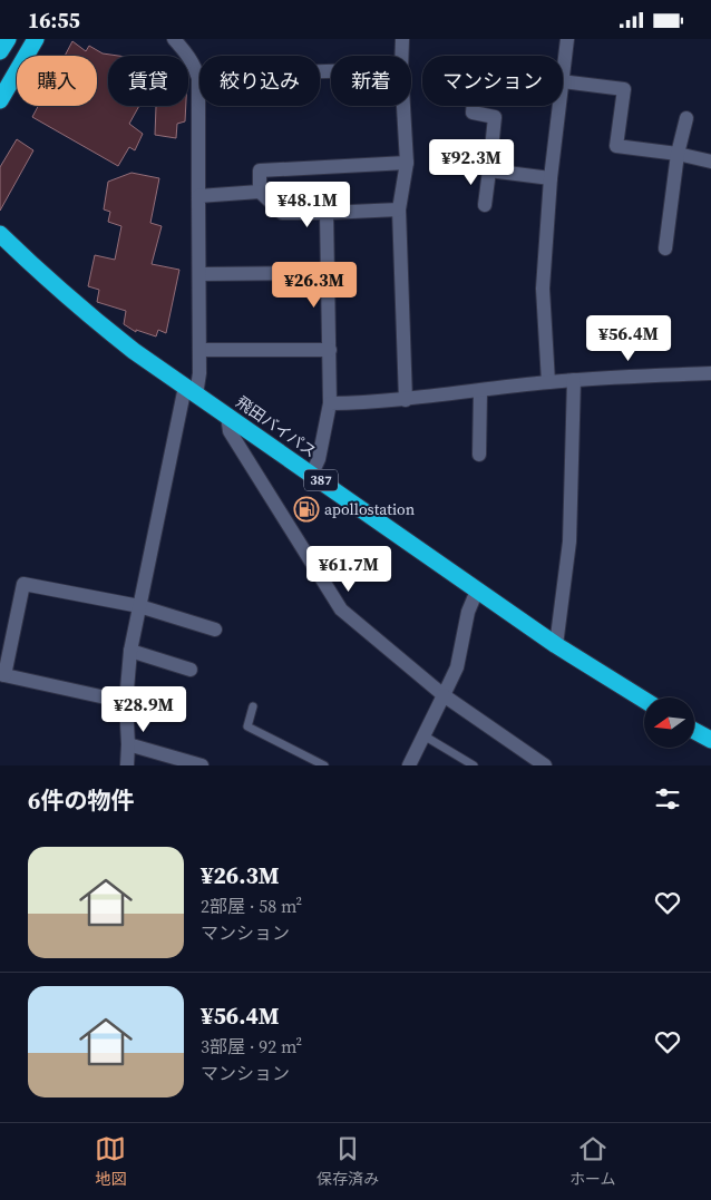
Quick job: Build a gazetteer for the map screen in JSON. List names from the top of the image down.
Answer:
{
  "streets": {
    "highway": ["飛田バイパス", "387"]
  },
  "places": {
    "fuel station": ["apollostation"]
  },
  "north": "left",
  "page": {
    "status": "16:55",
    "chip": [
      "購入",
      "賃貸",
      "絞り込み",
      "新着",
      "マンション"
    ],
    "price": [
      "¥92.3M",
      "¥48.1M",
      "¥26.3M",
      "¥56.4M",
      "¥61.7M",
      "¥28.9M"
    ],
    "heading": "6件の物件",
    "list": [
      {
        "name": "¥26.3M",
        "note": "2部屋 · 58 m² · マンション"
      },
      {
        "name": "¥56.4M",
        "note": "3部屋 · 92 m² · マンション"
      }
    ],
    "tabs": ["地図", "保存済み", "ホーム"]
  }
}
